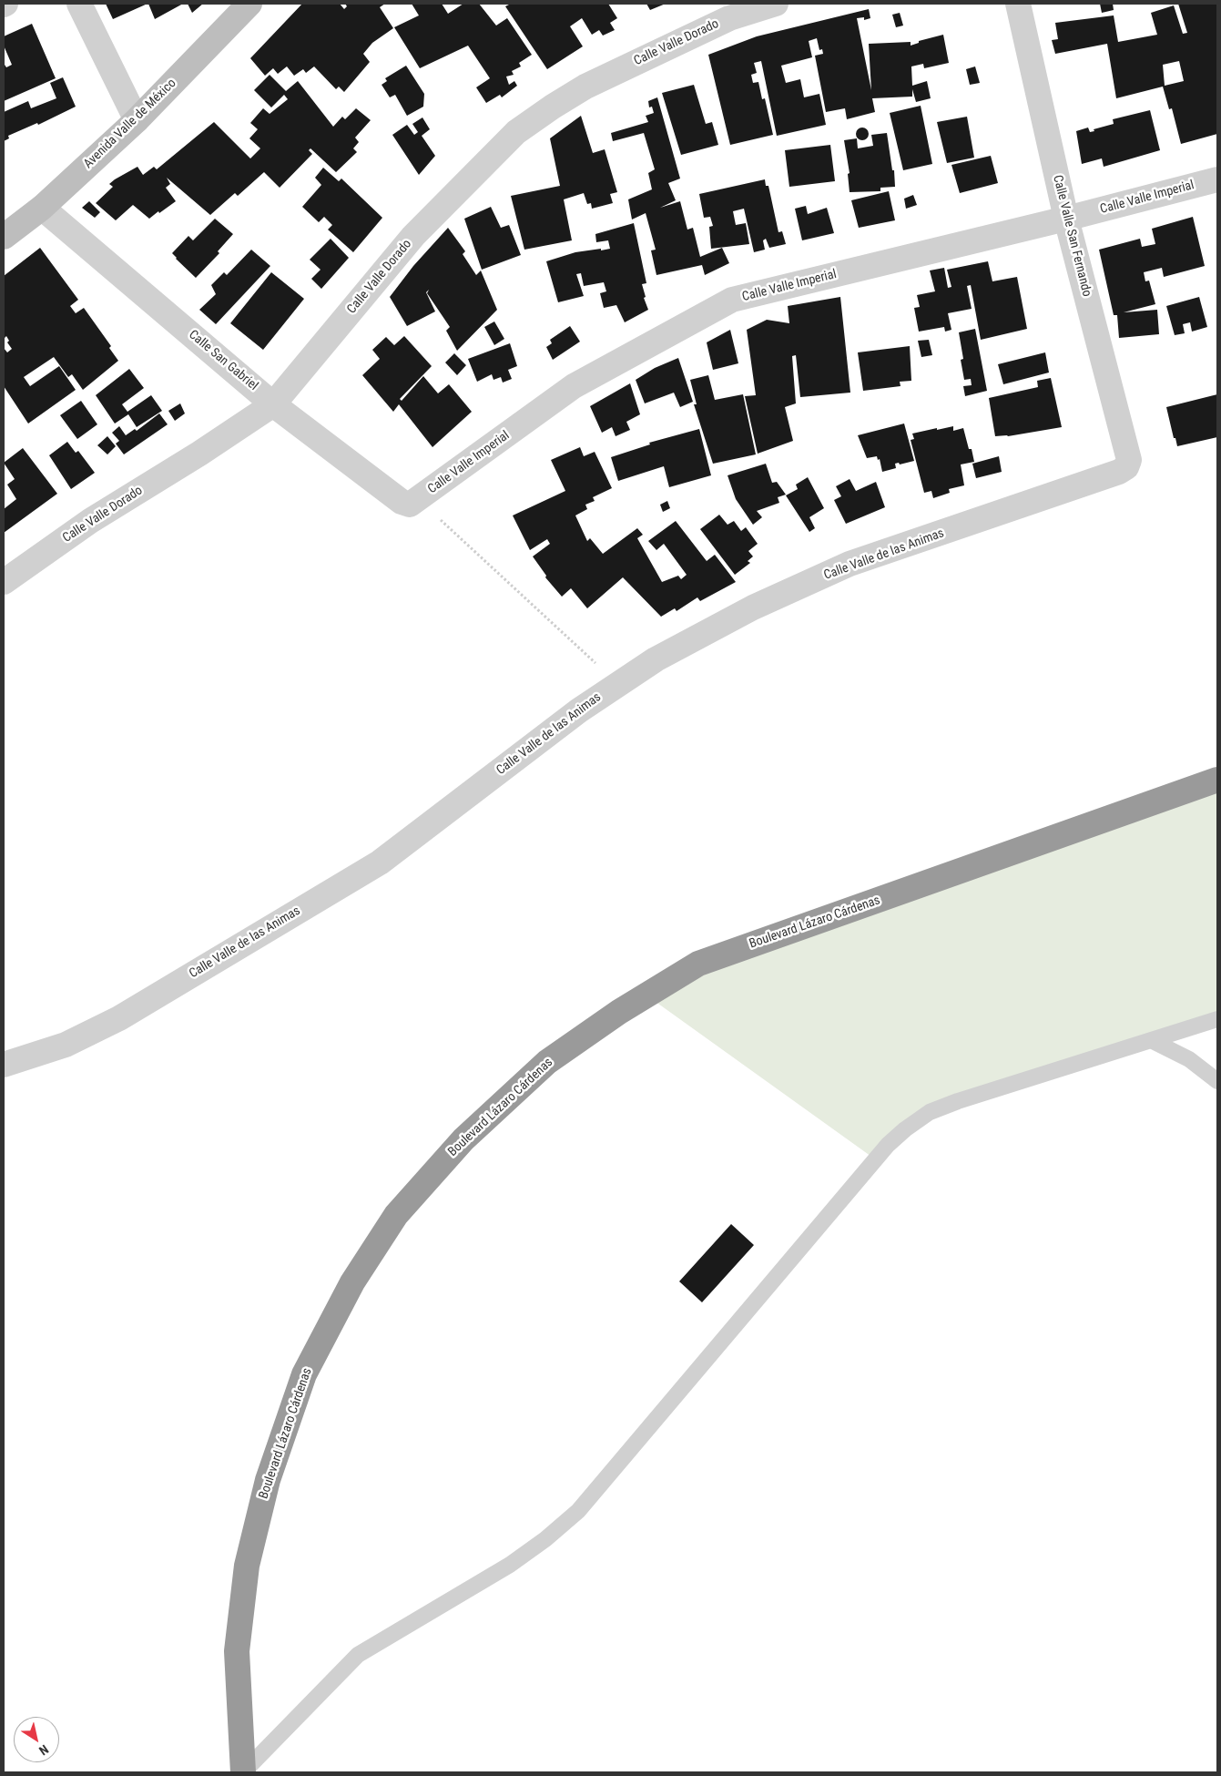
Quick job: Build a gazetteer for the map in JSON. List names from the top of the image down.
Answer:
{
  "streets": {
    "highway": ["Boulevard Lázaro Cárdenas"],
    "main road": ["Avenida Valle de México"],
    "street": [
      "Calle Valle Dorado",
      "Calle Valle Imperial",
      "Calle Valle San Fernando",
      "Calle San Gabriel",
      "Calle Valle de las Animas"
    ]
  },
  "crossings": [
    ["Calle Valle Dorado", "Calle San Gabriel"],
    ["Avenida Valle de México", "Calle San Gabriel"],
    ["Calle Valle Imperial", "Calle Valle San Fernando"],
    ["Calle Valle Imperial", "Calle San Gabriel"],
    ["Calle Valle San Fernando", "Calle Valle de las Animas"]
  ],
  "north": "bottom right"
}
